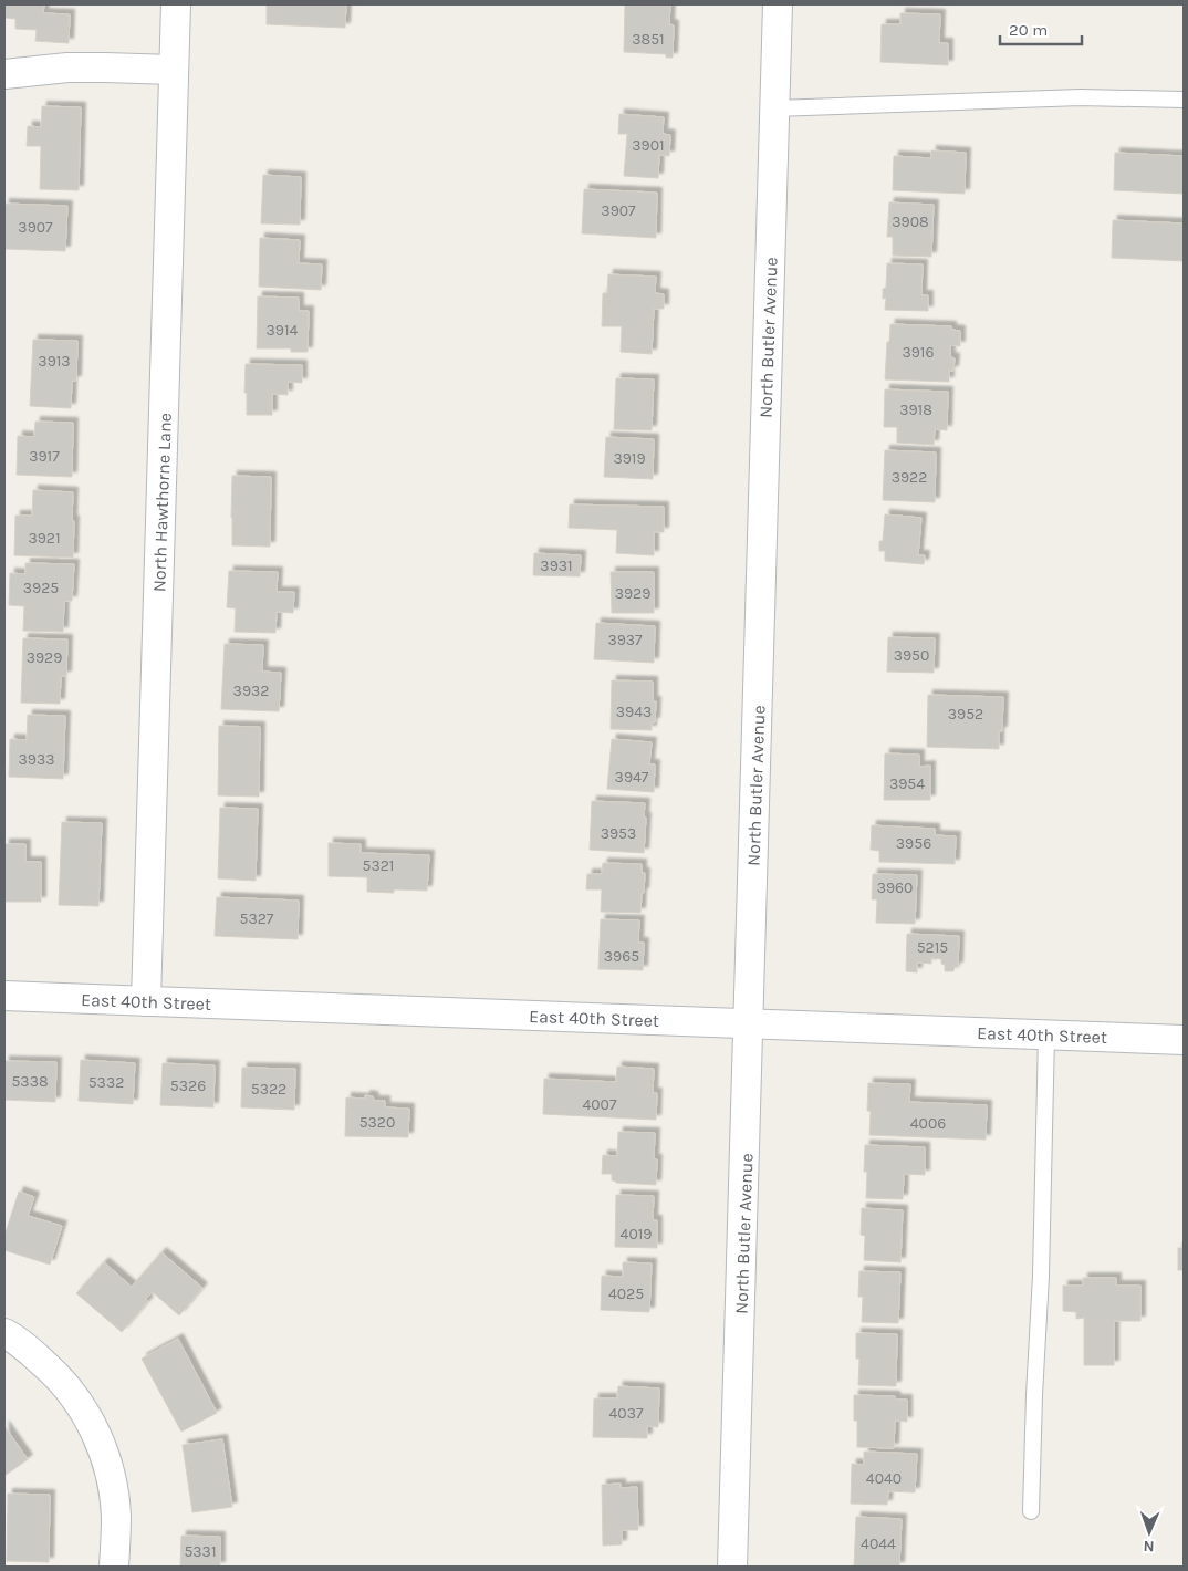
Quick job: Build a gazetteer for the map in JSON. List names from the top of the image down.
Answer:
{
  "streets": {
    "street": ["North Butler Avenue", "North Hawthorne Lane", "East 40th Street"]
  },
  "crossings": [
    ["North Butler Avenue", "East 40th Street"],
    ["North Hawthorne Lane", "East 40th Street"]
  ],
  "house_numbers": [
    "3851",
    "3901",
    "3907",
    "3908",
    "3907",
    "3914",
    "3916",
    "3913",
    "3918",
    "3917",
    "3919",
    "3922",
    "3921",
    "3931",
    "3925",
    "3929",
    "3937",
    "3950",
    "3929",
    "3932",
    "3943",
    "3952",
    "3933",
    "3947",
    "3954",
    "3953",
    "3956",
    "5321",
    "3960",
    "5327",
    "5215",
    "3965",
    "5338",
    "5332",
    "5326",
    "5322",
    "4007",
    "5320",
    "4006",
    "4019",
    "4025",
    "4037",
    "4040",
    "4044",
    "5331"
  ],
  "scale_bar": "20 m",
  "north": "bottom"
}
